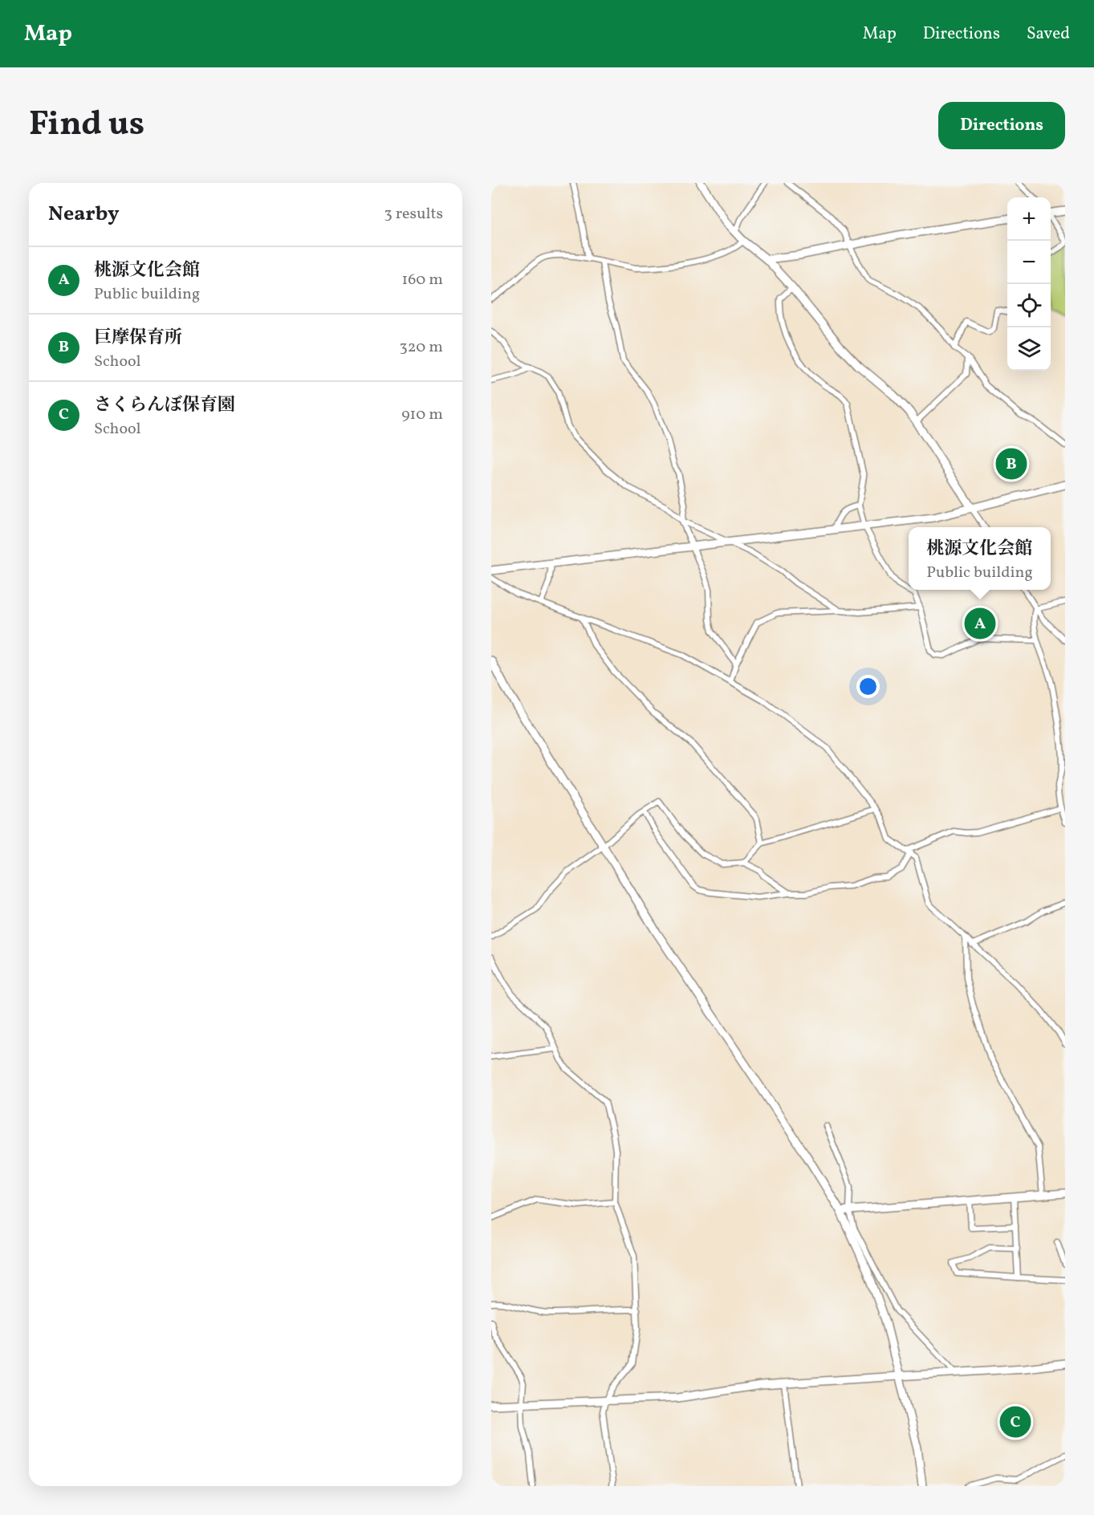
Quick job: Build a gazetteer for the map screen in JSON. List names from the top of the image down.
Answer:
{
  "page": {
    "header": "Map",
    "nav": ["Map", "Directions", "Saved"],
    "title": "Find us",
    "buttons": "Directions",
    "heading": ["Nearby", "3 results"],
    "map_buttons": ["+", "−"],
    "list": [
      {
        "mark": "A",
        "name": "桃源文化会館",
        "note": "Public building",
        "value": "160 m"
      },
      {
        "mark": "B",
        "name": "巨摩保育所",
        "note": "School",
        "value": "320 m"
      },
      {
        "mark": "C",
        "name": "さくらんぼ保育園",
        "note": "School",
        "value": "910 m"
      }
    ],
    "pins": ["B", "A", "C"],
    "popup": ["桃源文化会館", "Public building"]
  }
}
